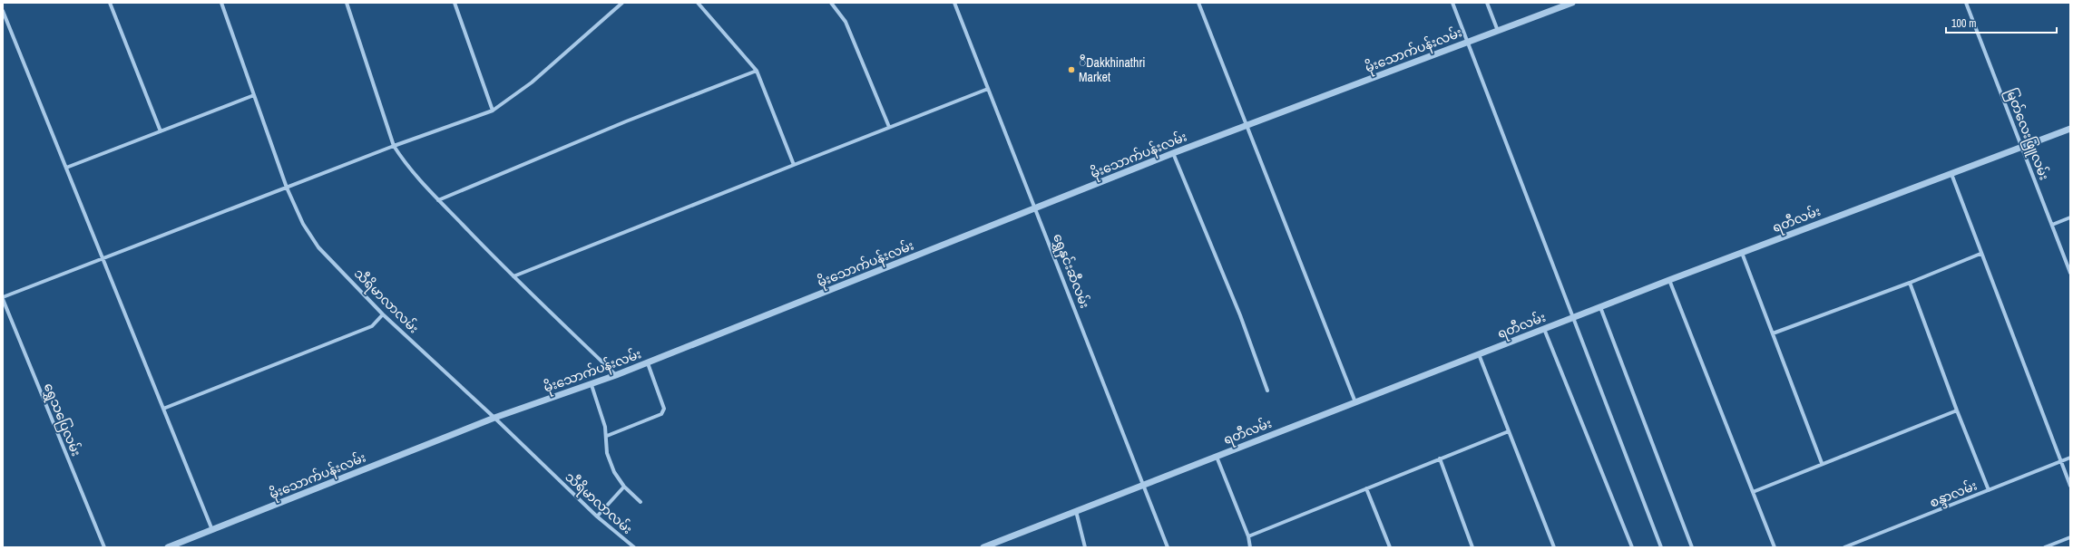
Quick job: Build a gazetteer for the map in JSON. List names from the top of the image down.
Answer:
{
  "streets": {
    "street": [
      "မိုးသောက်ပန်းလမ်း",
      "မြတ်လေးဖြူလမ်း",
      "ရတီလမ်း",
      "ရွှေနှင်းဆီလမ်း",
      "သီရိမာလာလမ်း",
      "ရွှေသပြေလမ်း",
      "စန္ဒာလမ်း"
    ]
  },
  "crossings": [
    ["မိုးသောက်ပန်းလမ်း", "ရွှေနှင်းဆီလမ်း"],
    ["မိုးသောက်ပန်းလမ်း", "သီရိမာလာလမ်း"],
    ["မြတ်လေးဖြူလမ်း", "ရတီလမ်း"],
    ["ရတီလမ်း", "ရွှေနှင်းဆီလမ်း"]
  ],
  "places": ["ီDakkhinathri Market"],
  "scale_bar": "100 m"
}
